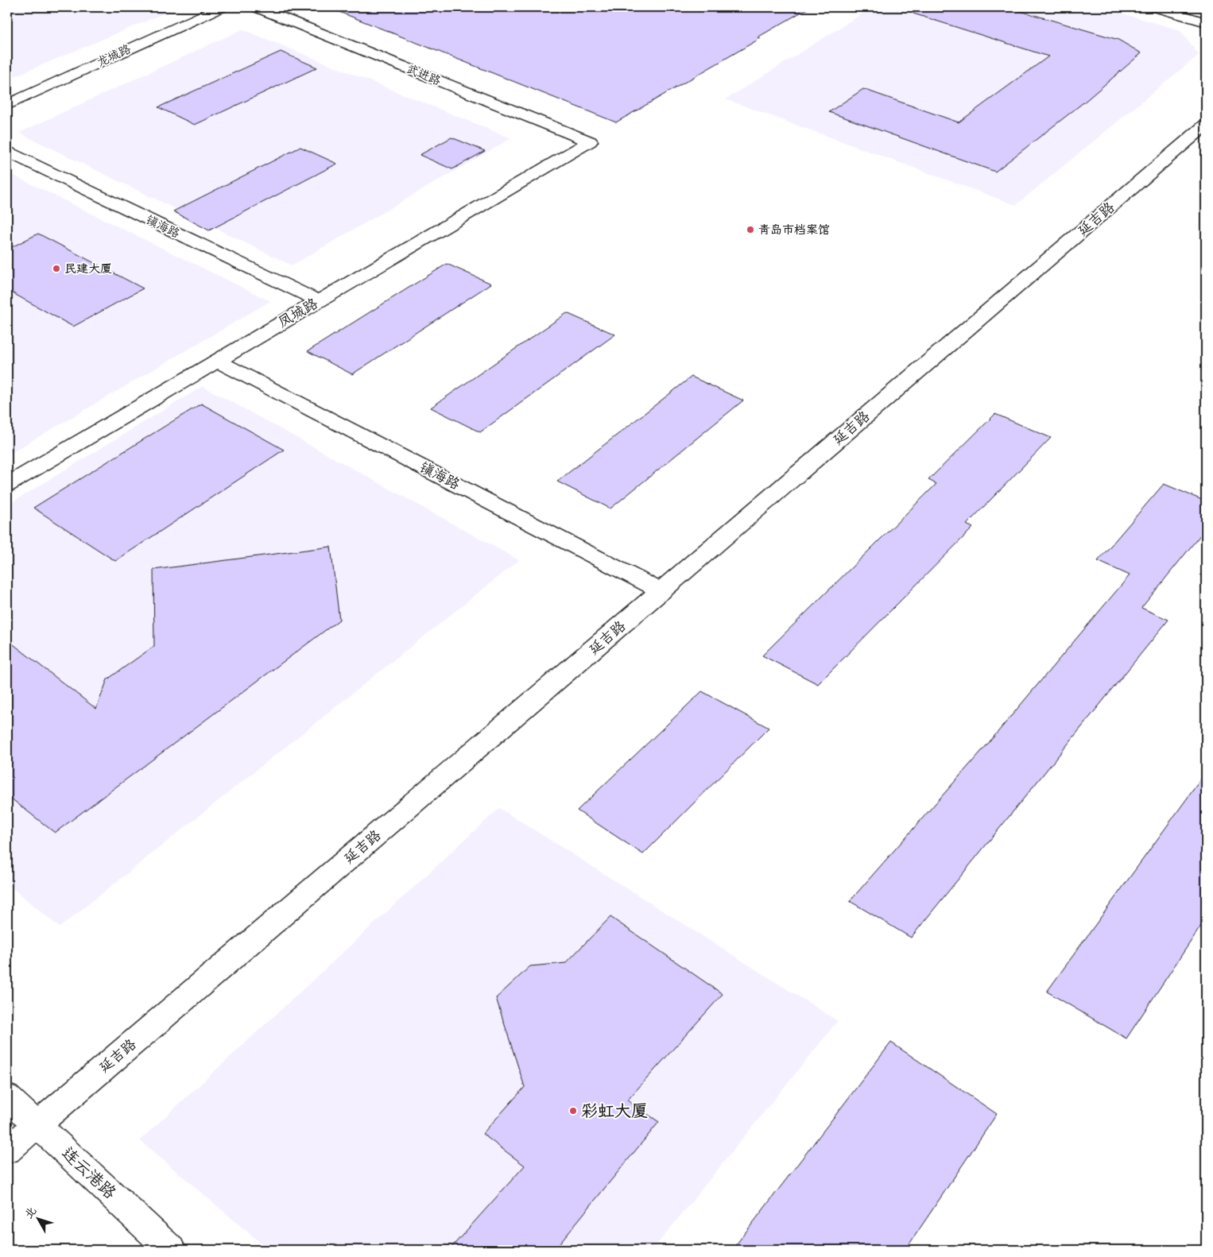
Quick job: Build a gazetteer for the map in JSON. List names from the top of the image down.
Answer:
{
  "streets": {
    "street": [
      "龙城路",
      "武进路",
      "延吉路",
      "镇海路",
      "凤城路",
      "连云港路"
    ]
  },
  "crossings": [
    ["武进路", "凤城路"],
    ["延吉路", "镇海路"],
    ["延吉路", "连云港路"],
    ["镇海路", "凤城路"]
  ],
  "places": ["青岛市档案馆", "民建大厦", "彩虹大厦"],
  "north": "top left"
}
